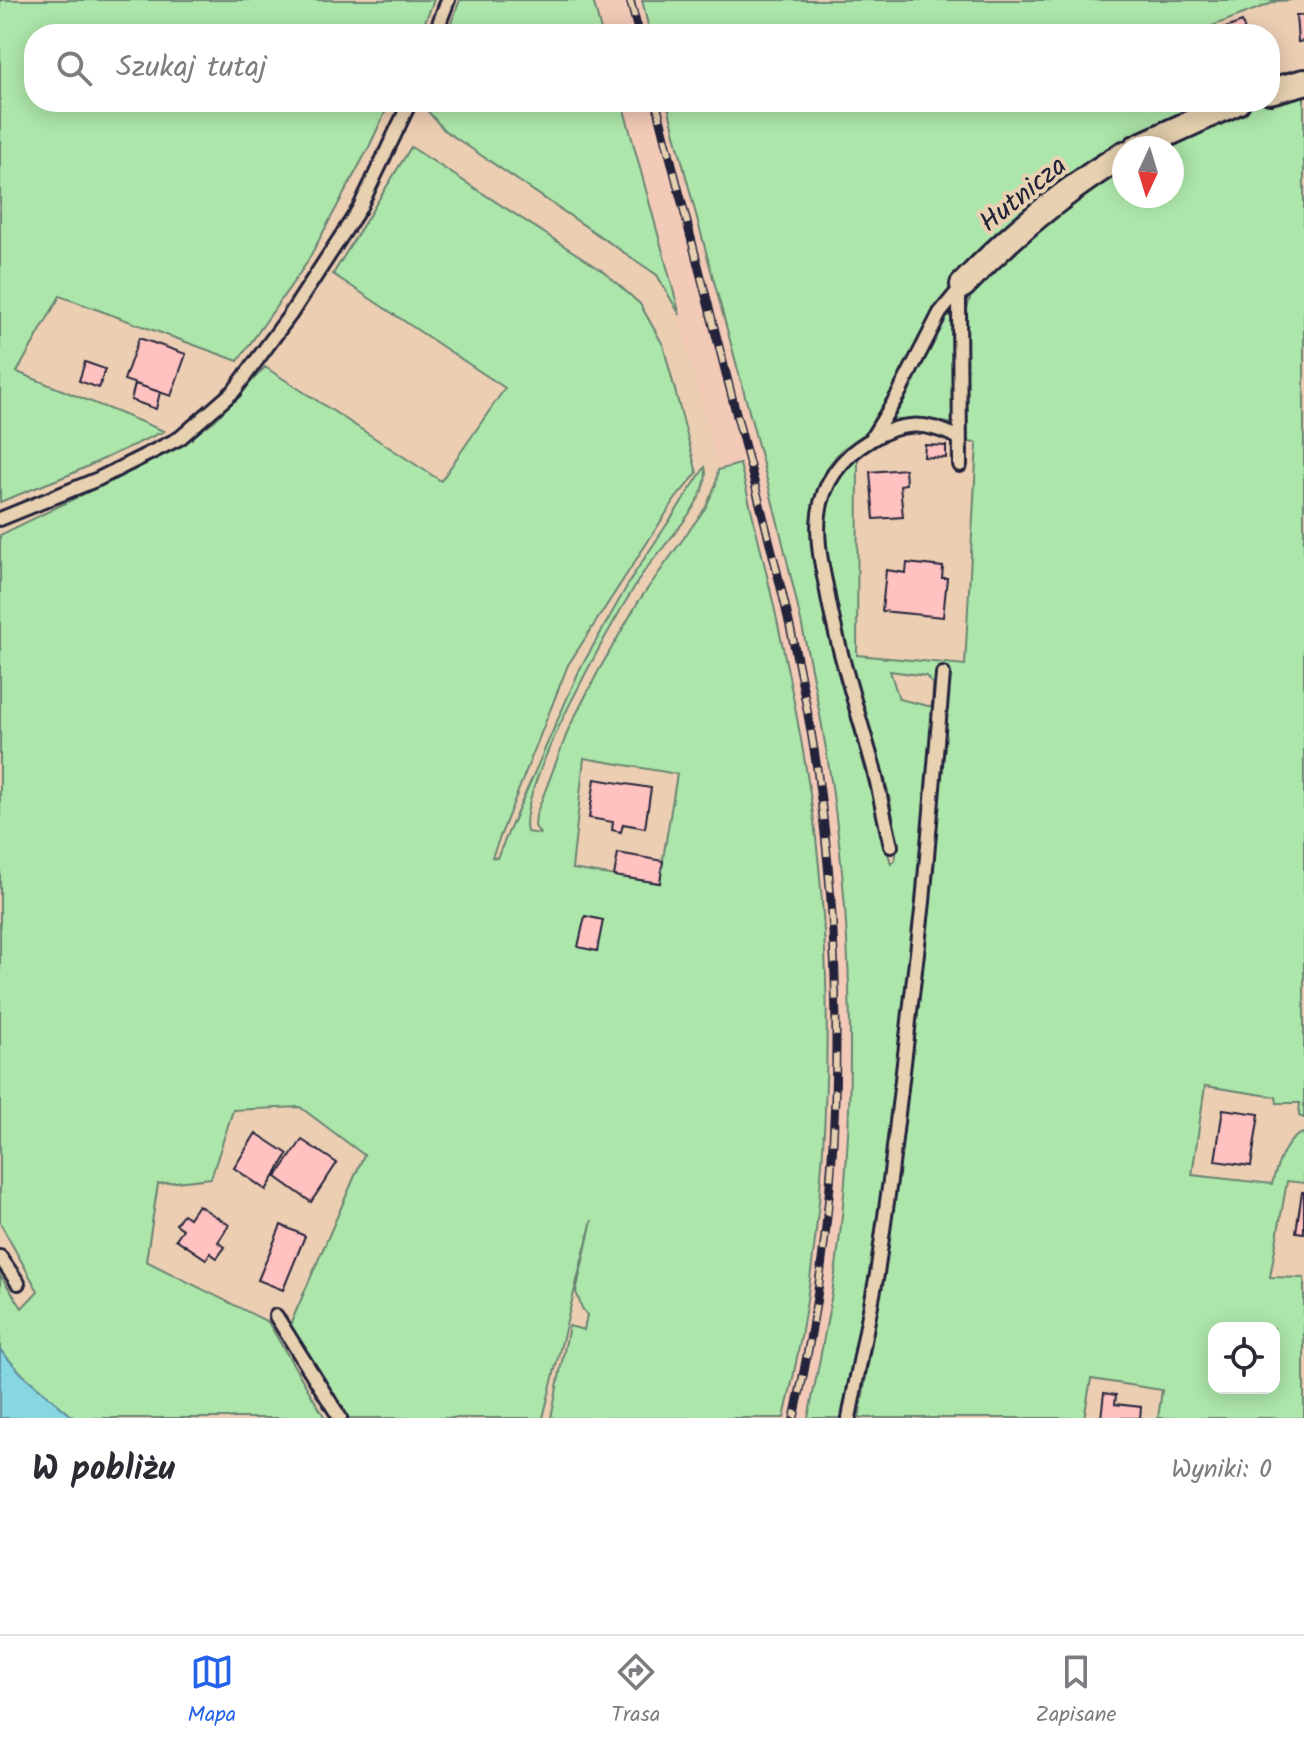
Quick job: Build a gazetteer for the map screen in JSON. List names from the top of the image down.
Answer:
{
  "streets": {
    "street": ["Hutnicza"]
  },
  "north": "bottom",
  "page": {
    "search": "Szukaj tutaj",
    "heading": ["W pobliżu", "Wyniki: 0"],
    "nav": ["Mapa", "Trasa", "Zapisane"]
  }
}
